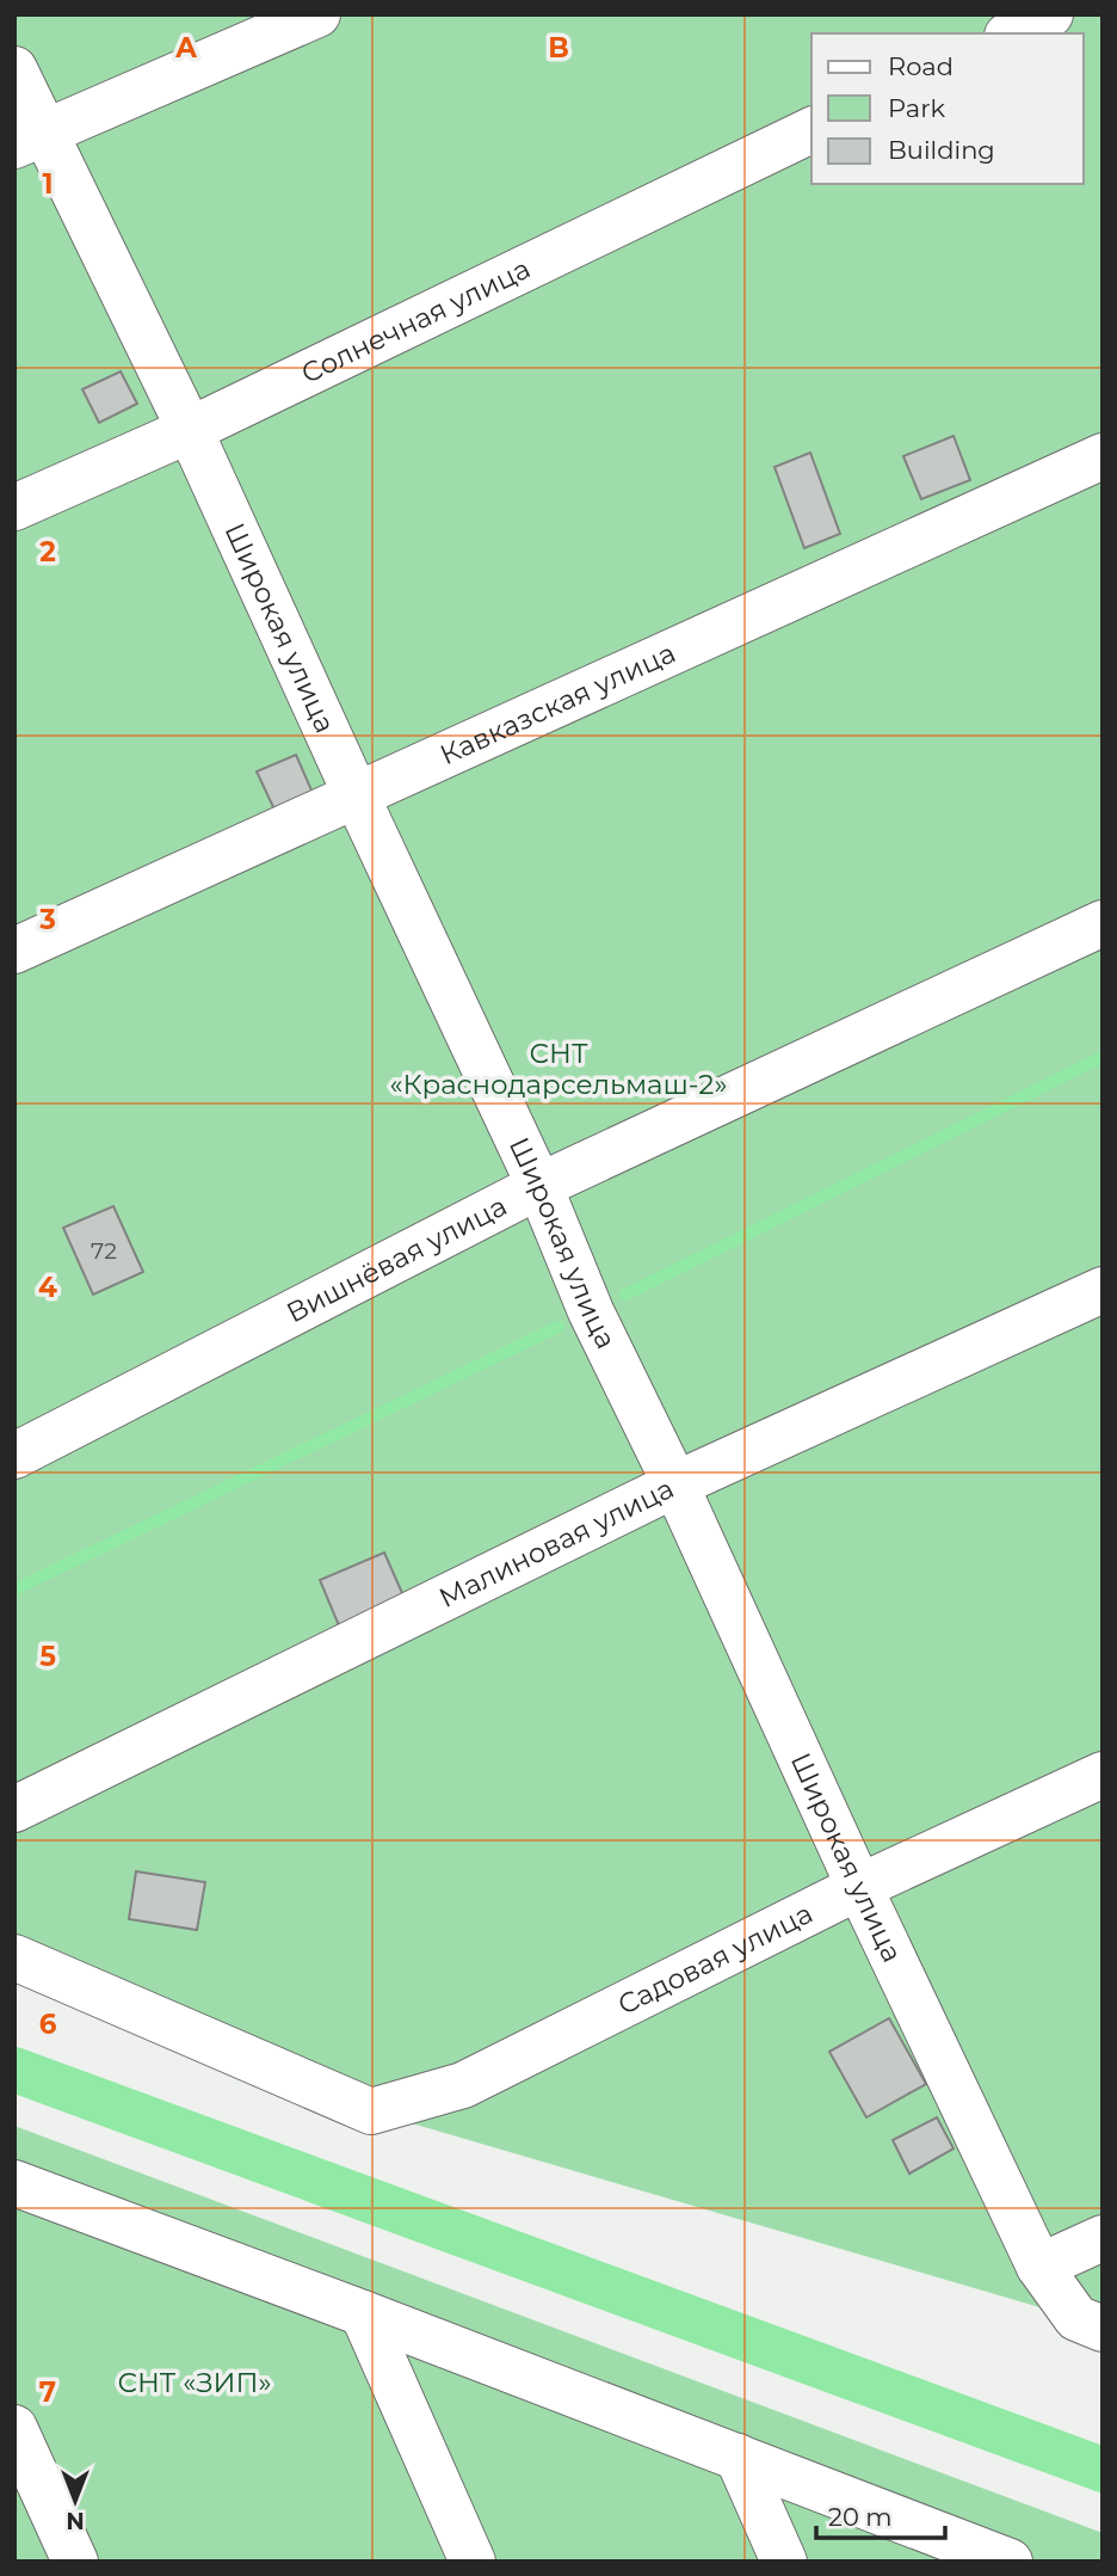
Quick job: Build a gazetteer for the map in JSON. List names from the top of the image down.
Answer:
{
  "streets": {
    "street": [
      "Солнечная улица",
      "Широкая улица",
      "Кавказская улица",
      "Вишнёвая улица",
      "Малиновая улица",
      "Садовая улица"
    ]
  },
  "crossings": [
    ["Солнечная улица", "Широкая улица"],
    ["Широкая улица", "Кавказская улица"],
    ["Широкая улица", "Вишнёвая улица"],
    ["Широкая улица", "Малиновая улица"],
    ["Широкая улица", "Садовая улица"]
  ],
  "parks": ["СНТ «Краснодарсельмаш-2»", "СНТ «ЗИП»"],
  "house_numbers": ["72"],
  "legend": ["Road", "Park", "Building"],
  "scale_bar": "20 m",
  "north": "bottom",
  "grid": {
    "columns": ["A", "B"],
    "rows": [
      "1",
      "2",
      "3",
      "4",
      "5",
      "6",
      "7"
    ]
  }
}
